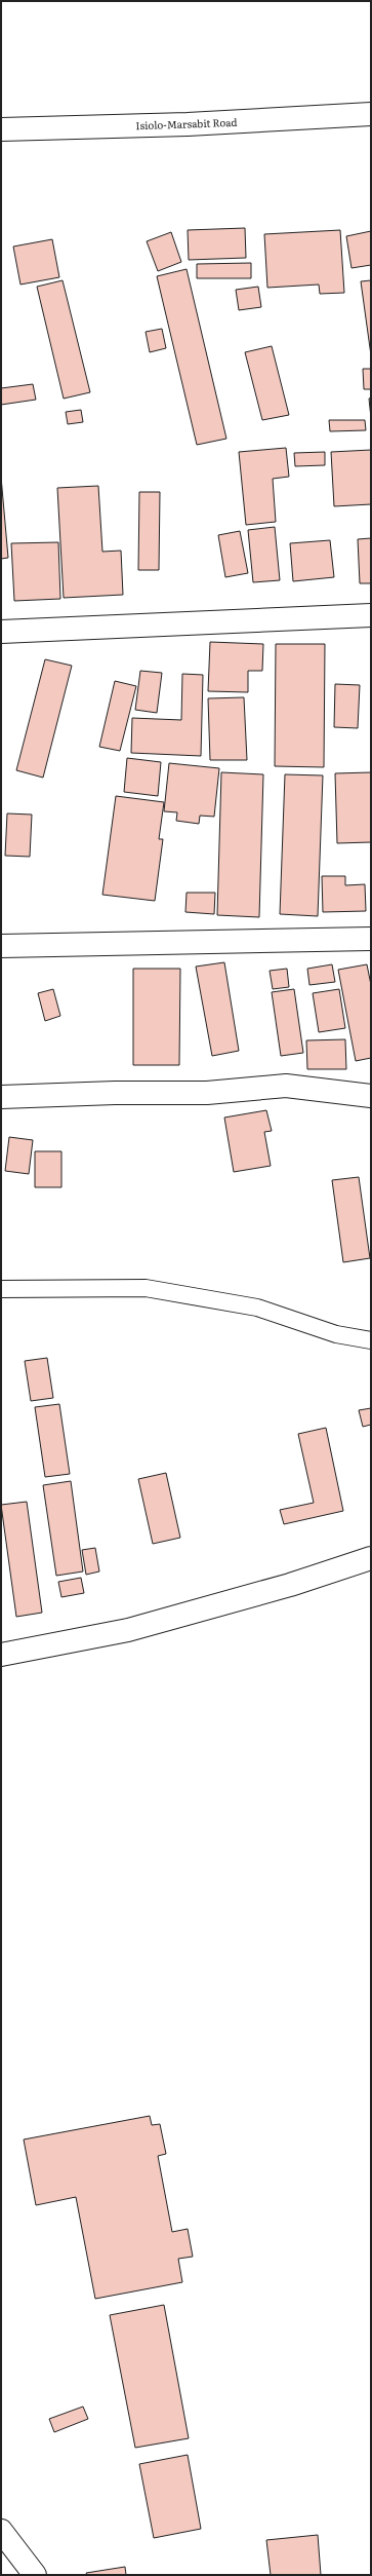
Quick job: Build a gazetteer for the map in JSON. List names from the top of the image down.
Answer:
{
  "streets": {
    "main road": ["Isiolo-Marsabit Road"]
  }
}
